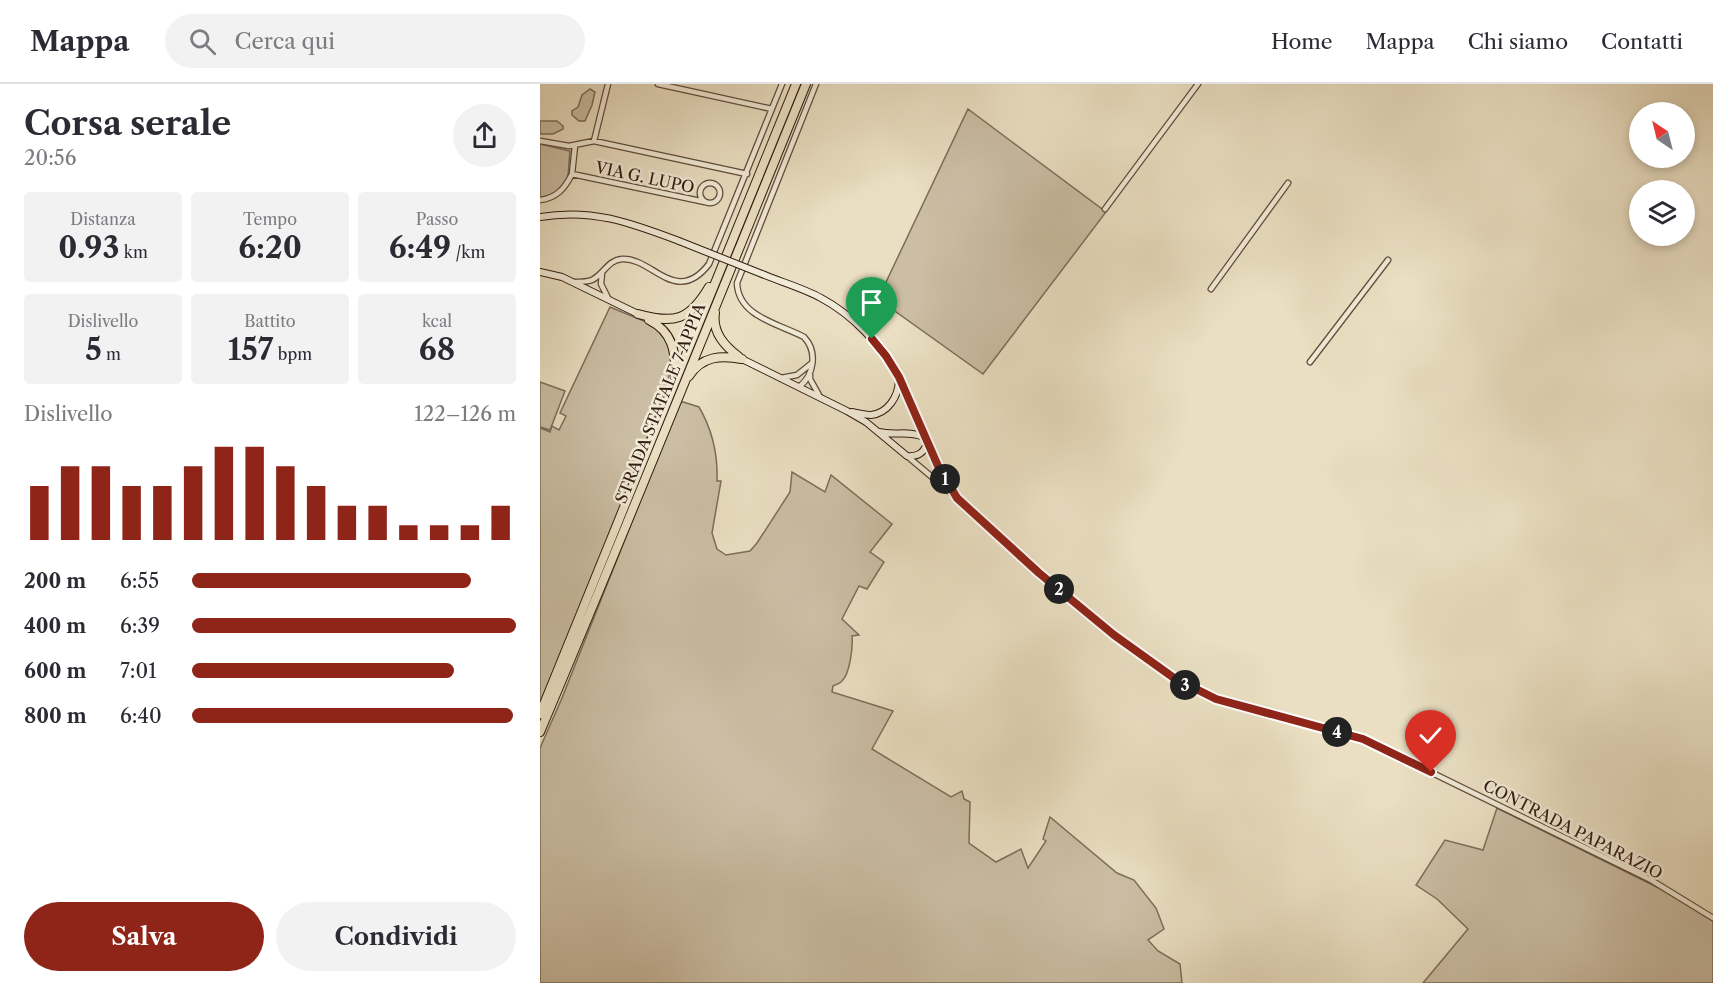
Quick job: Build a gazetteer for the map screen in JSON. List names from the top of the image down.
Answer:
{
  "streets": {
    "highway": ["STRADA STATALE 7 APPIA"],
    "street": ["VIA G. LUPO", "CONTRADA PAPARAZIO"]
  },
  "north": "top left",
  "page": {
    "header": "Mappa",
    "search": "Cerca qui",
    "nav": [
      "Home",
      "Mappa",
      "Chi siamo",
      "Contatti"
    ],
    "heading": ["Corsa serale", "20:56"],
    "stats": [
      ["Distanza", "0.93 km"],
      ["Tempo", "6:20"],
      ["Passo", "6:49 /km"],
      ["Dislivello", "5 m"],
      ["Battito", "157 bpm"],
      ["kcal", "68"]
    ],
    "chart": ["Dislivello", "122–126 m"],
    "pins": [
      "1",
      "2",
      "3",
      "4"
    ],
    "list": [
      {
        "name": "200 m",
        "note": "6:55"
      },
      {
        "name": "400 m",
        "note": "6:39"
      },
      {
        "name": "600 m",
        "note": "7:01"
      },
      {
        "name": "800 m",
        "note": "6:40"
      }
    ],
    "buttons": ["Salva", "Condividi"]
  }
}
